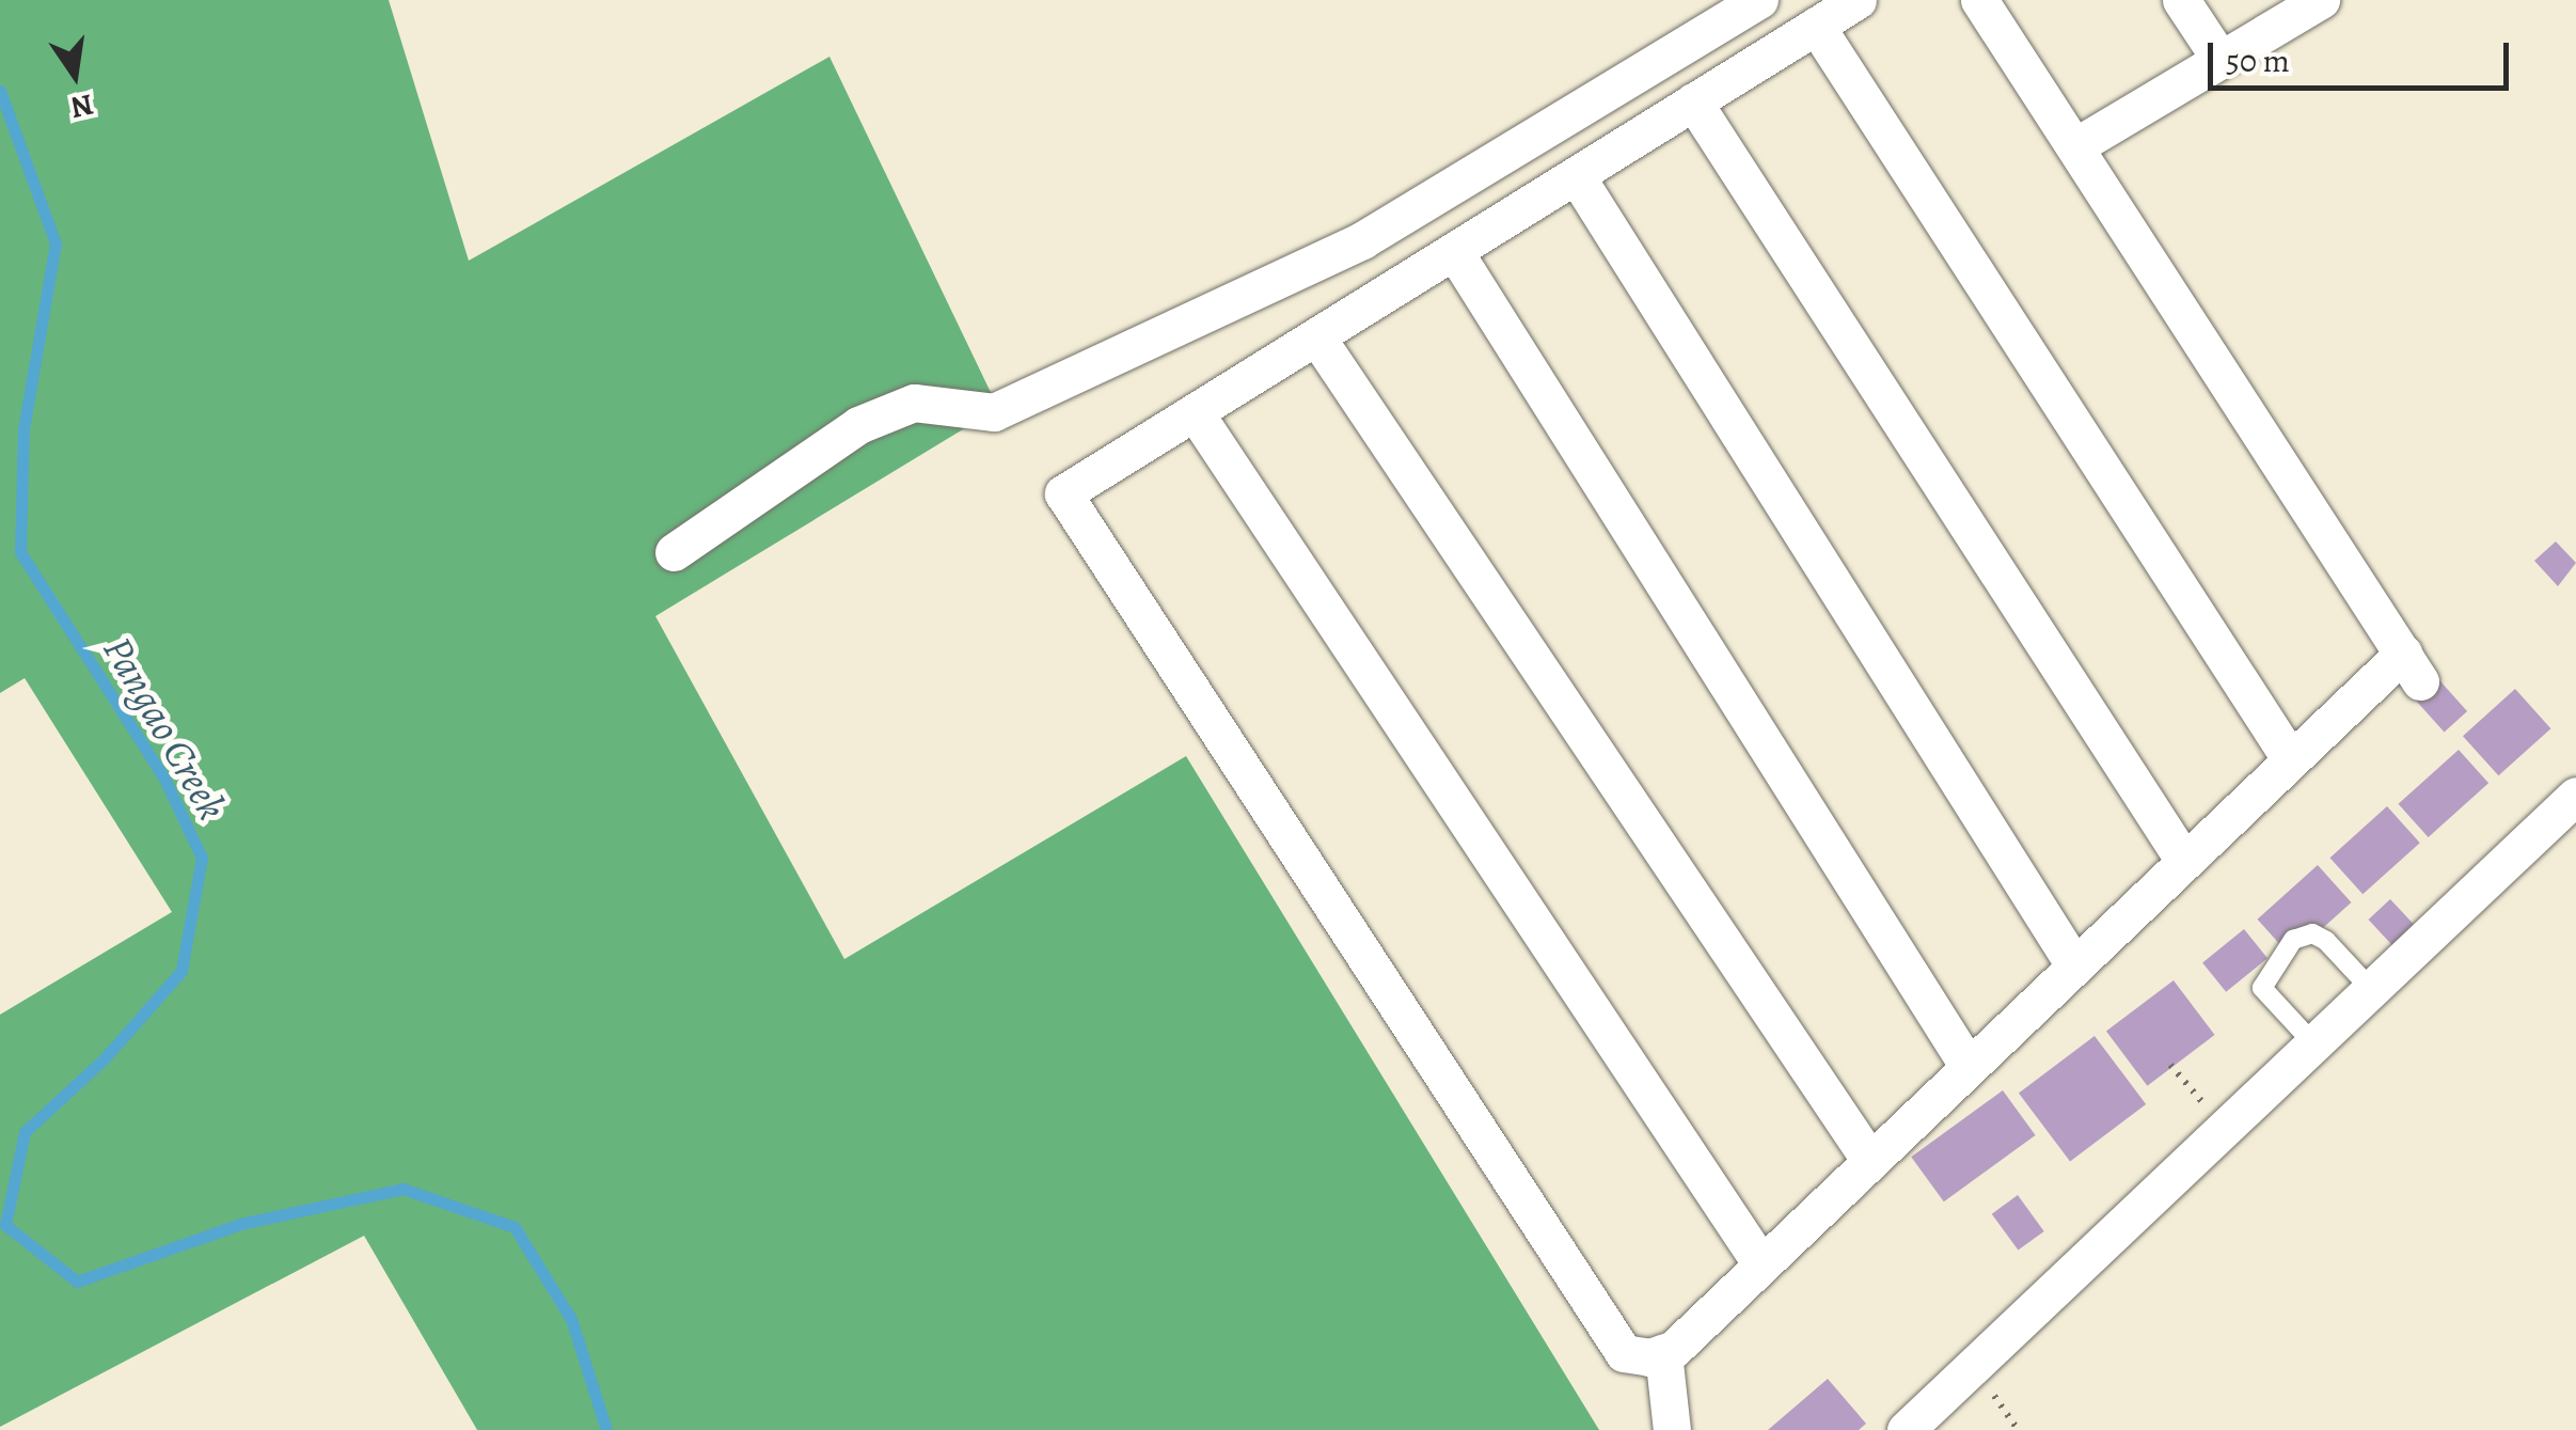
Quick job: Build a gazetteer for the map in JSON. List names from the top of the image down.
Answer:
{
  "water": ["Pangao Creek"],
  "scale_bar": "50 m",
  "north": "bottom"
}
